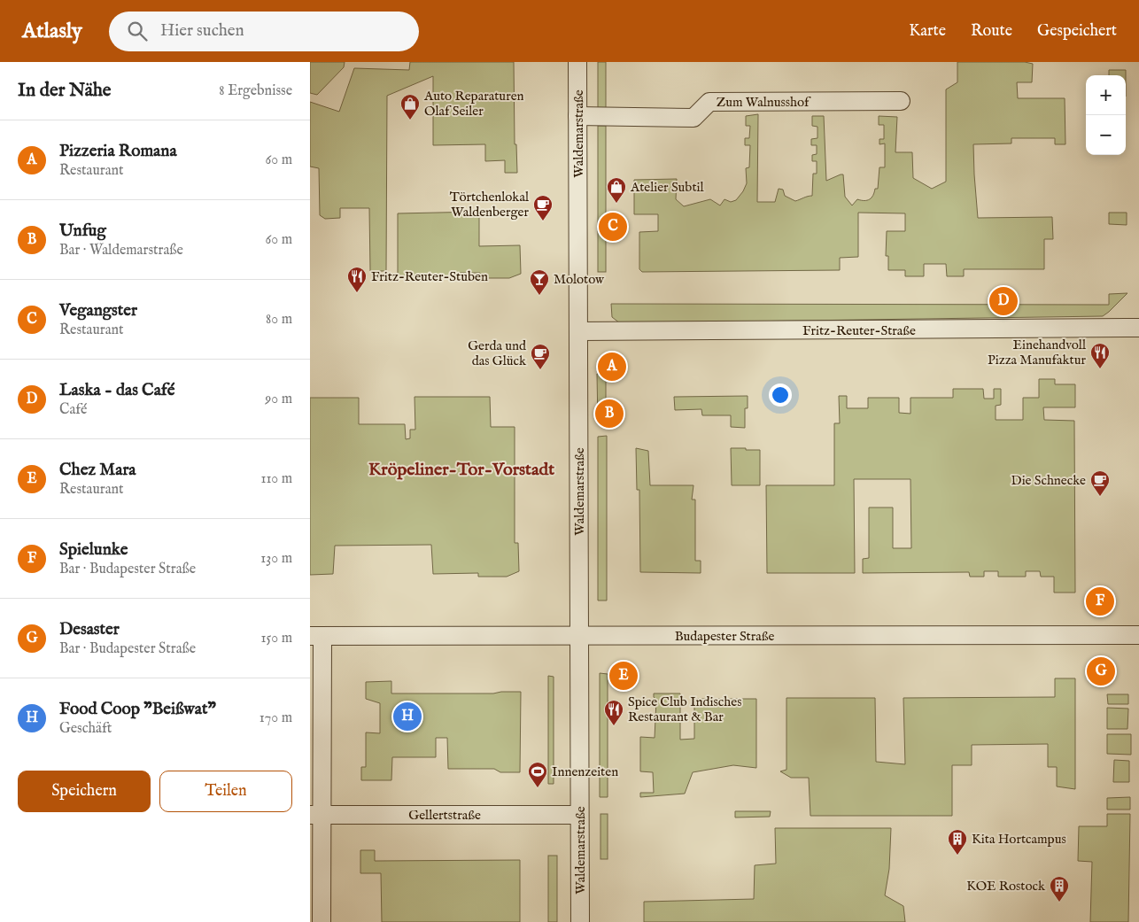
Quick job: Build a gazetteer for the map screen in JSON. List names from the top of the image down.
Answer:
{
  "streets": {
    "street": [
      "Zum Walnusshof",
      "Waldemarstraße",
      "Fritz-Reuter-Straße",
      "Budapester Straße",
      "Gellertstraße"
    ]
  },
  "crossings": [
    ["Zum Walnusshof", "Waldemarstraße"],
    ["Waldemarstraße", "Fritz-Reuter-Straße"],
    ["Waldemarstraße", "Budapester Straße"],
    ["Waldemarstraße", "Gellertstraße"]
  ],
  "districts": ["Kröpeliner-Tor-Vorstadt"],
  "places": {
    "shop": ["Auto Reparaturen Olaf Seiler", "Atelier Subtil"],
    "cafe": ["Törtchenlokal Waldenberger", "Gerda und das Glück", "Die Schnecke"],
    "restaurant": ["Fritz-Reuter-Stuben", "Einehandvoll Pizza Manufaktur", "Spice Club Indisches Restaurant & Bar"],
    "bar": ["Molotow"],
    "sports": ["Innenzeiten"],
    "building": ["Kita Hortcampus", "KOE Rostock"]
  },
  "page": {
    "header": "Atlasly",
    "search": "Hier suchen",
    "nav": ["Karte", "Route", "Gespeichert"],
    "heading": ["In der Nähe", "8 Ergebnisse"],
    "map_buttons": ["+", "−"],
    "list": [
      {
        "mark": "A",
        "name": "Pizzeria Romana",
        "note": "Restaurant",
        "value": "60 m"
      },
      {
        "mark": "B",
        "name": "Unfug",
        "note": "Bar · Waldemarstraße",
        "value": "60 m"
      },
      {
        "mark": "C",
        "name": "Vegangster",
        "note": "Restaurant",
        "value": "80 m"
      },
      {
        "mark": "D",
        "name": "Laska - das Café",
        "note": "Café",
        "value": "90 m"
      },
      {
        "mark": "E",
        "name": "Chez Mara",
        "note": "Restaurant",
        "value": "110 m"
      },
      {
        "mark": "F",
        "name": "Spielunke",
        "note": "Bar · Budapester Straße",
        "value": "130 m"
      },
      {
        "mark": "G",
        "name": "Desaster",
        "note": "Bar · Budapester Straße",
        "value": "150 m"
      },
      {
        "mark": "H",
        "name": "Food Coop \"Beißwat\"",
        "note": "Geschäft",
        "value": "170 m"
      }
    ],
    "pins": [
      "C",
      "D",
      "A",
      "B",
      "F",
      "G",
      "E",
      "H"
    ],
    "buttons": ["Speichern", "Teilen"]
  }
}
